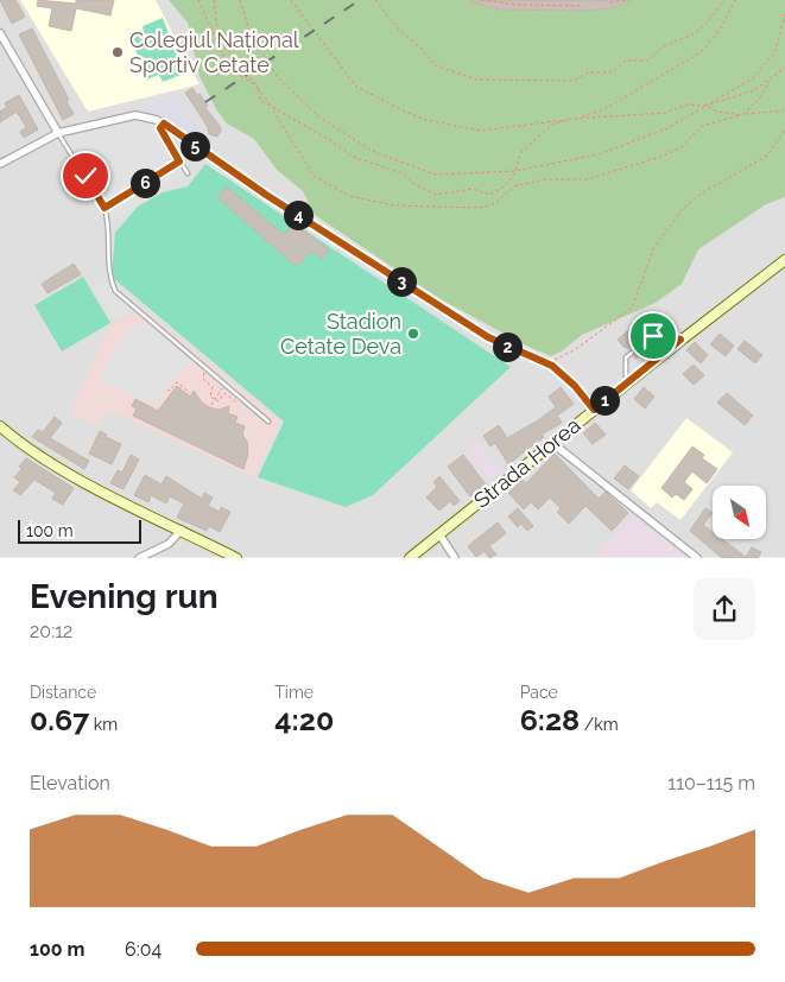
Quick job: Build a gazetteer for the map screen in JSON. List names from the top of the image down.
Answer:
{
  "streets": {
    "main road": ["Strada Horea"]
  },
  "places": ["Colegiul Național Sportiv Cetate", "Stadion Cetate Deva"],
  "scale_bar": "100 m",
  "north": "bottom right",
  "page": {
    "pins": [
      "5",
      "6",
      "4",
      "3",
      "2",
      "1"
    ],
    "scale": "100 m",
    "heading": ["Evening run", "20:12"],
    "stats": [
      ["Distance", "0.67 km"],
      ["Time", "4:20"],
      ["Pace", "6:28 /km"]
    ],
    "chart": ["Elevation", "110–115 m"],
    "list": [
      {
        "name": "100 m",
        "note": "6:04"
      }
    ]
  }
}
